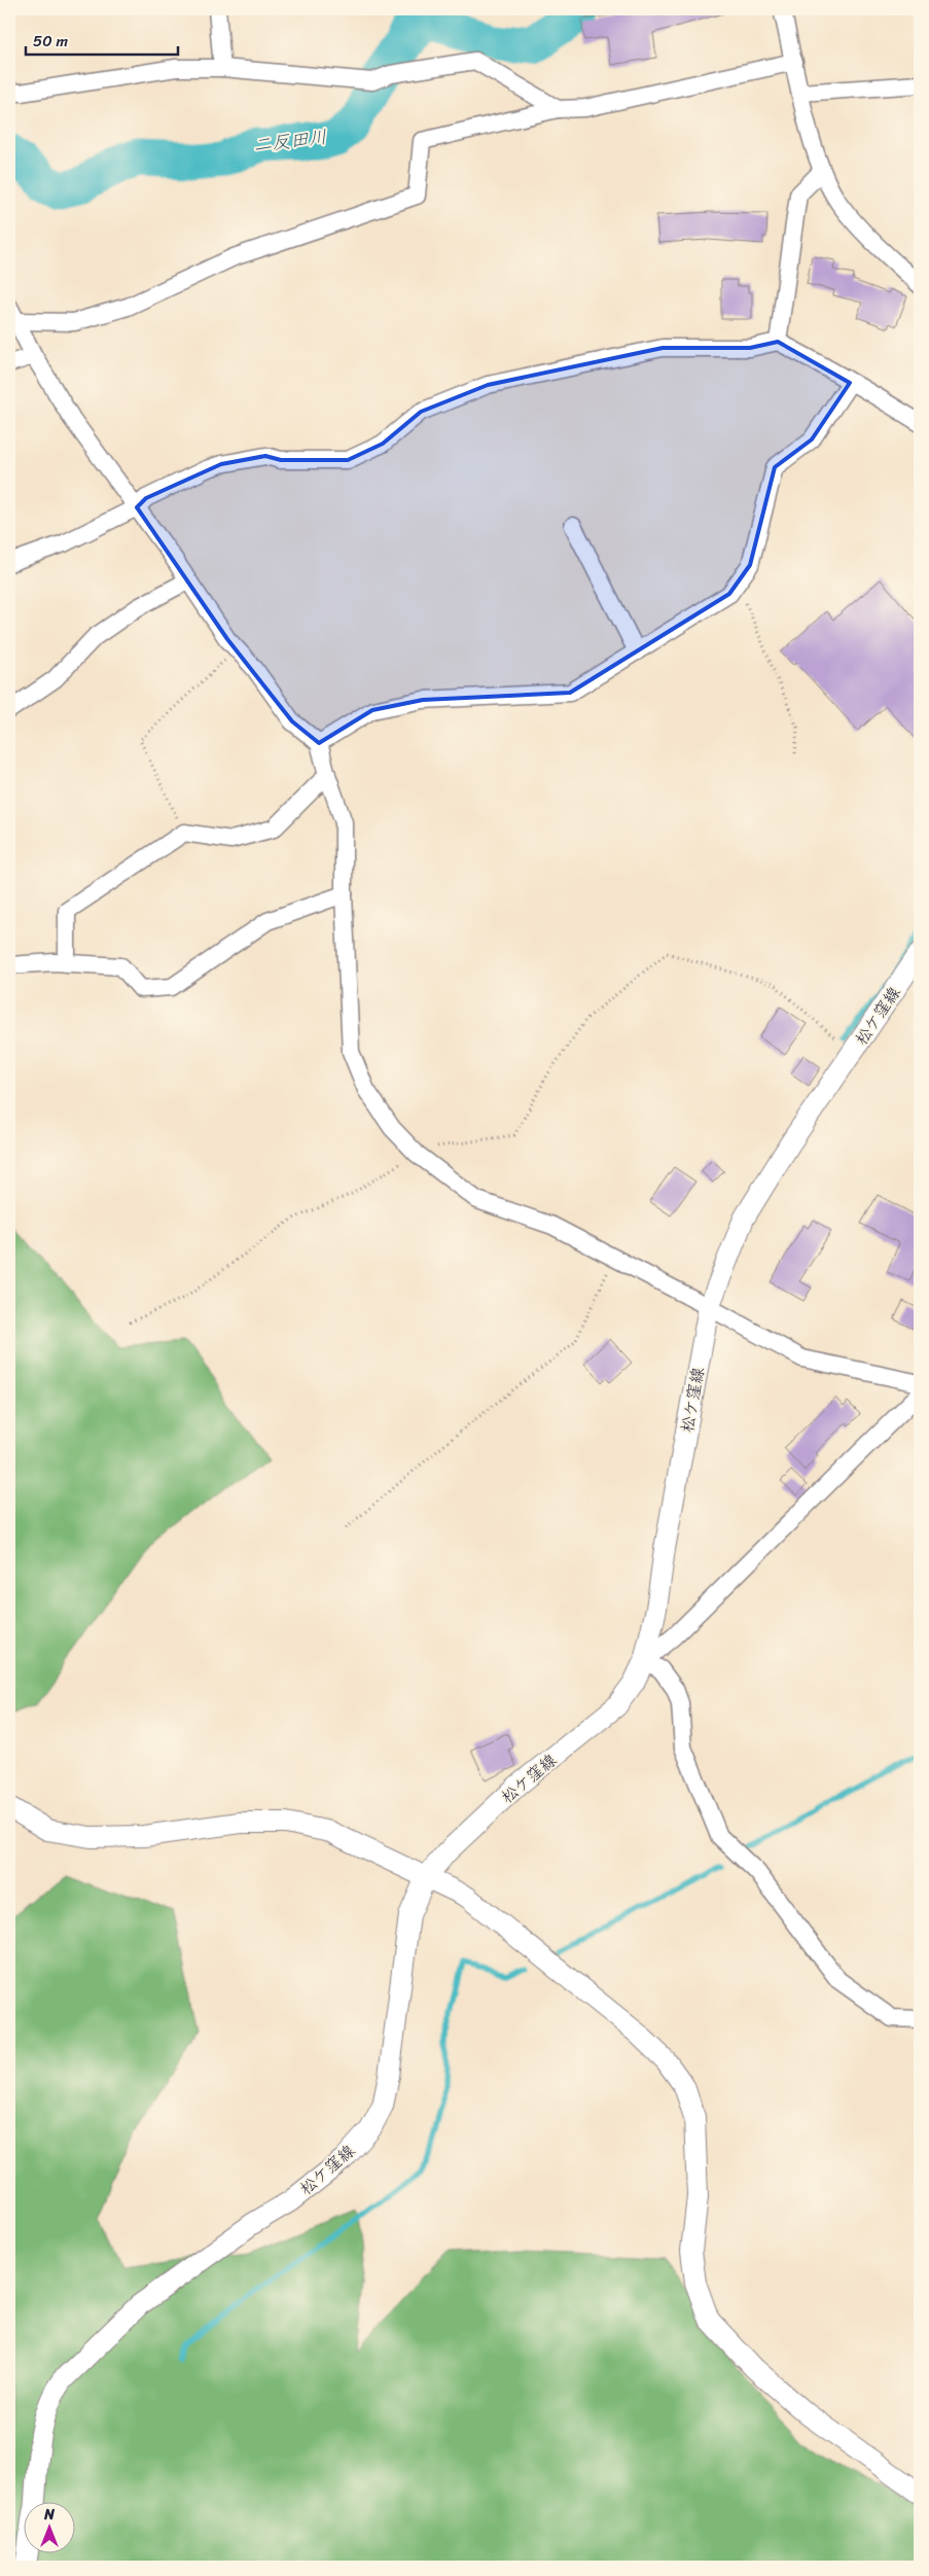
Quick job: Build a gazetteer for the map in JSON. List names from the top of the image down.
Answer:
{
  "streets": {
    "street": ["松ケ窪線"]
  },
  "water": ["二反田川"],
  "scale_bar": "50 m",
  "north": "top"
}
